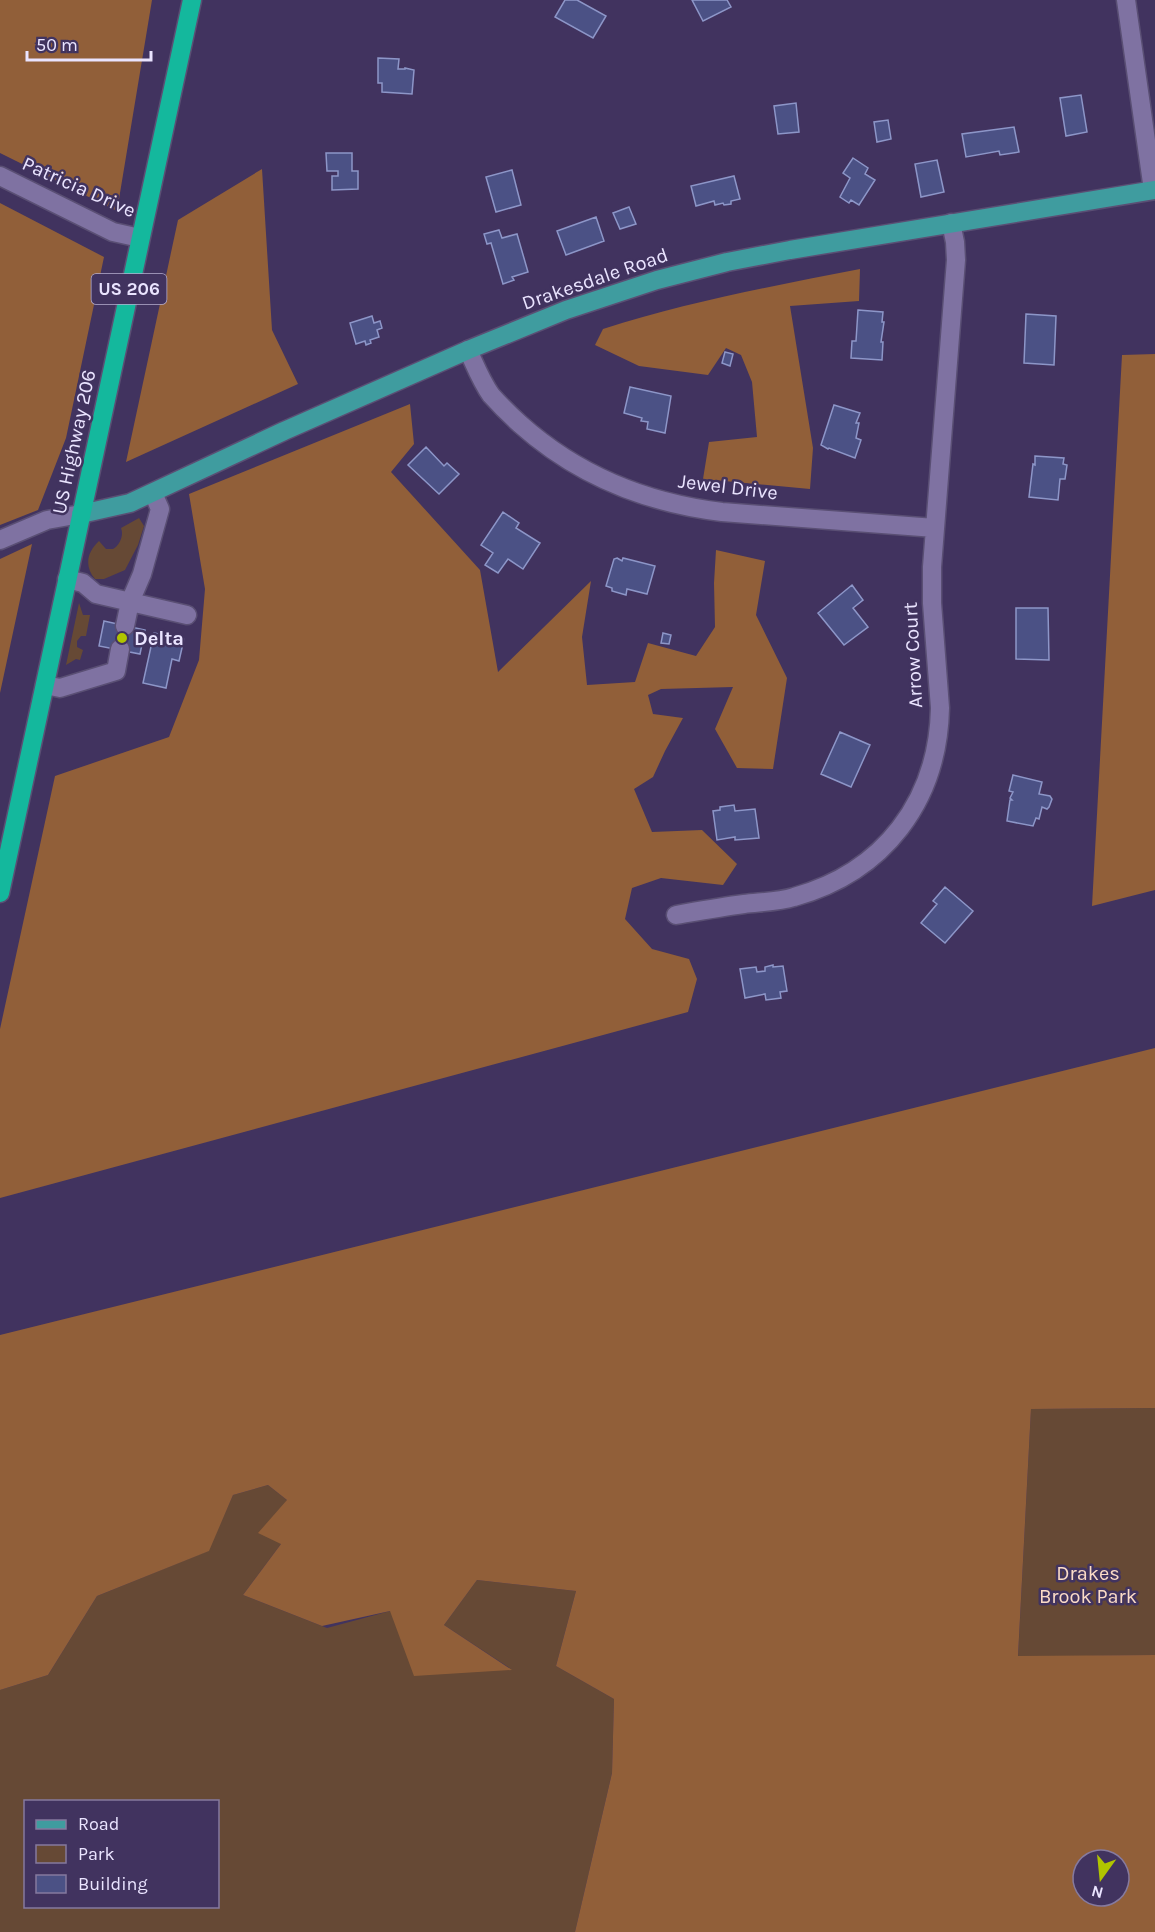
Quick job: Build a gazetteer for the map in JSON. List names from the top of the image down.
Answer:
{
  "streets": {
    "highway": ["US 206", "US Highway 206"],
    "main road": ["Drakesdale Road"],
    "street": ["Patricia Drive", "Jewel Drive", "Arrow Court"]
  },
  "crossings": [
    ["Patricia Drive", "US Highway 206"],
    ["Drakesdale Road", "US Highway 206"],
    ["Drakesdale Road", "Jewel Drive"],
    ["Drakesdale Road", "Arrow Court"],
    ["Jewel Drive", "Arrow Court"]
  ],
  "parks": ["Drakes Brook Park"],
  "places": ["Delta"],
  "legend": ["Road", "Park", "Building"],
  "scale_bar": "50 m",
  "north": "bottom"
}
